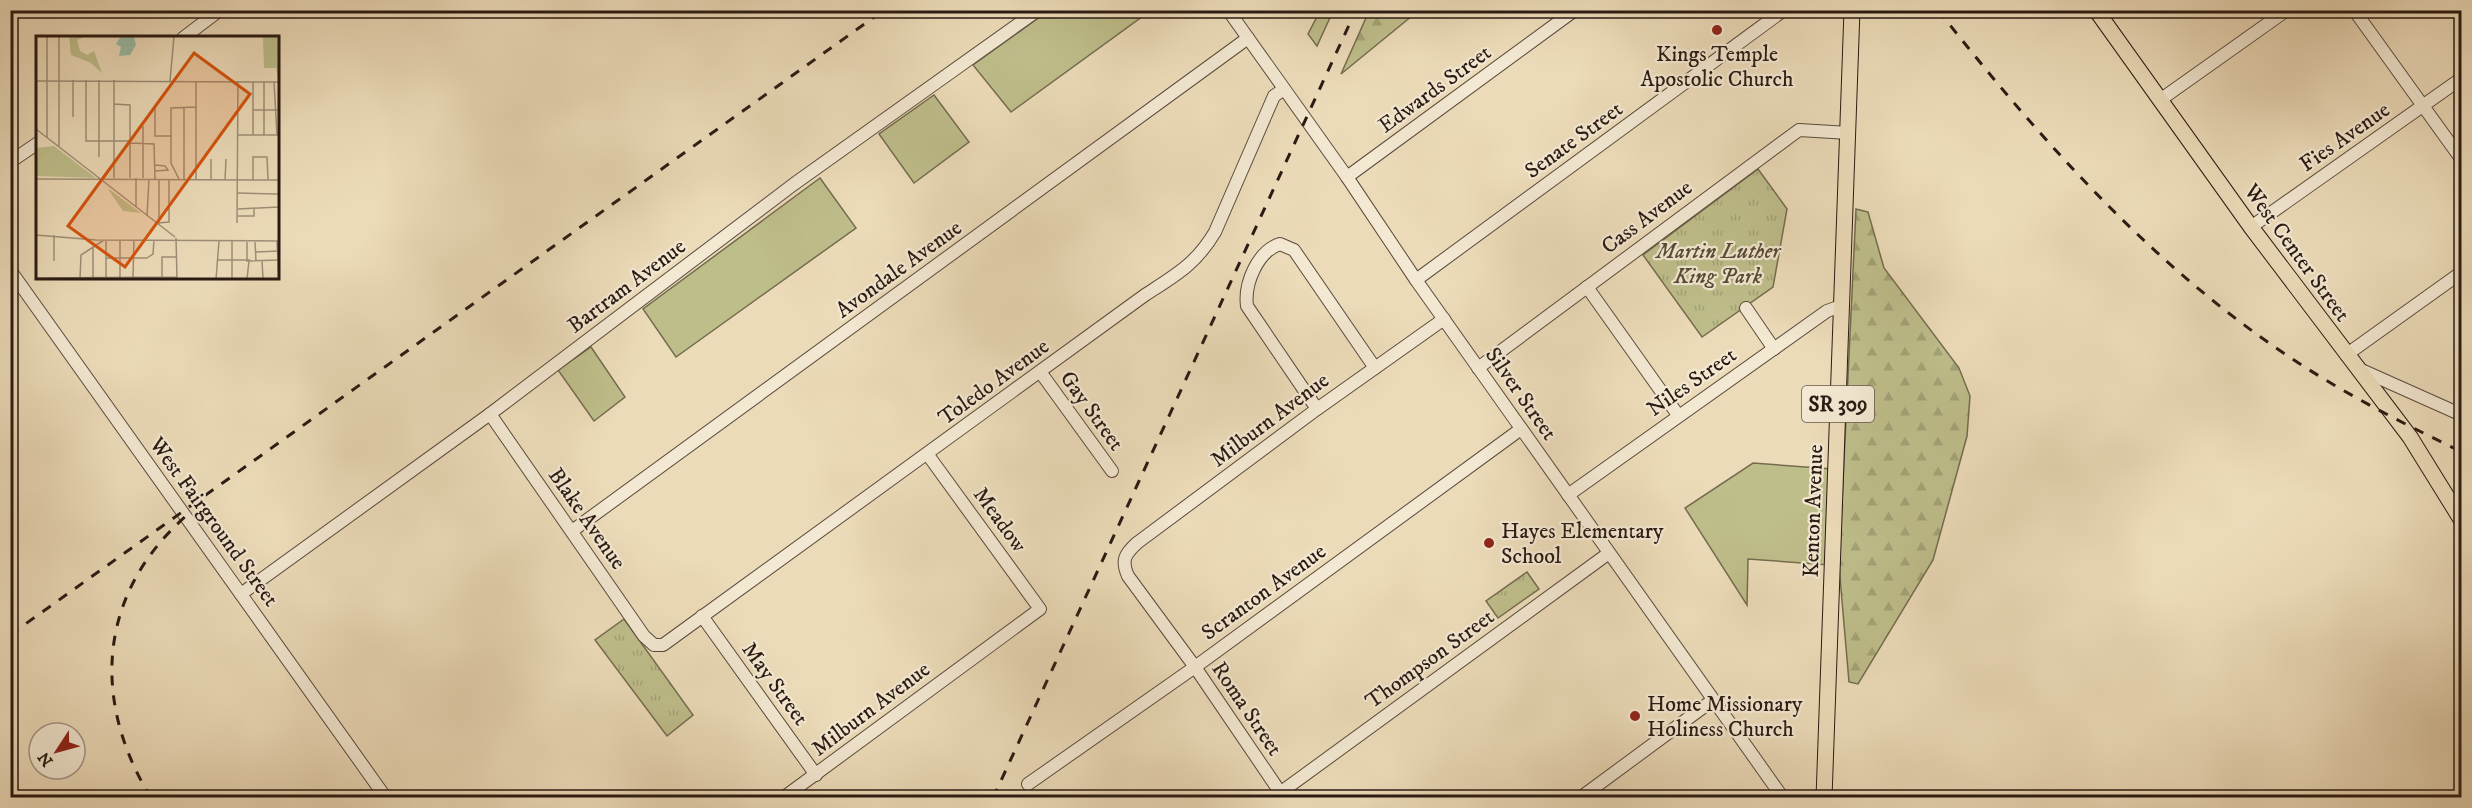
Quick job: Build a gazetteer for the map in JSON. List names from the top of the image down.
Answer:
{
  "streets": {
    "main road": ["West Center Street", "SR 309", "Kenton Avenue"],
    "street": [
      "Edwards Street",
      "Fies Avenue",
      "Senate Street",
      "Cass Avenue",
      "Avondale Avenue",
      "Bartram Avenue",
      "Toledo Avenue",
      "Niles Street",
      "Silver Street",
      "Gay Street",
      "Milburn Avenue",
      "Blake Avenue",
      "Meadow",
      "West Fairground Street",
      "Scranton Avenue",
      "Thompson Street",
      "May Street",
      "Roma Street"
    ]
  },
  "crossings": [
    ["Edwards Street", "Silver Street"],
    ["Fies Avenue", "West Center Street"],
    ["Senate Street", "Silver Street"],
    ["Cass Avenue", "Silver Street"],
    ["Cass Avenue", "Kenton Avenue"],
    ["Avondale Avenue", "Silver Street"],
    ["Avondale Avenue", "Blake Avenue"],
    ["Bartram Avenue", "Blake Avenue"],
    ["Bartram Avenue", "West Fairground Street"],
    ["Toledo Avenue", "Silver Street"],
    ["Toledo Avenue", "Gay Street"],
    ["Toledo Avenue", "Blake Avenue"],
    ["Toledo Avenue", "Meadow"],
    ["Toledo Avenue", "May Street"],
    ["Niles Street", "Silver Street"],
    ["Niles Street", "Kenton Avenue"],
    ["Silver Street", "Milburn Avenue"],
    ["Silver Street", "Scranton Avenue"],
    ["Silver Street", "Thompson Street"],
    ["Milburn Avenue", "Meadow"],
    ["Milburn Avenue", "May Street"],
    ["Milburn Avenue", "Roma Street"],
    ["Scranton Avenue", "Roma Street"],
    ["Thompson Street", "Roma Street"]
  ],
  "parks": ["Martin Luther King Park"],
  "places": ["Kings Temple Apostolic Church", "Hayes Elementary School", "Home Missionary Holiness Church"],
  "north": "bottom left"
}
